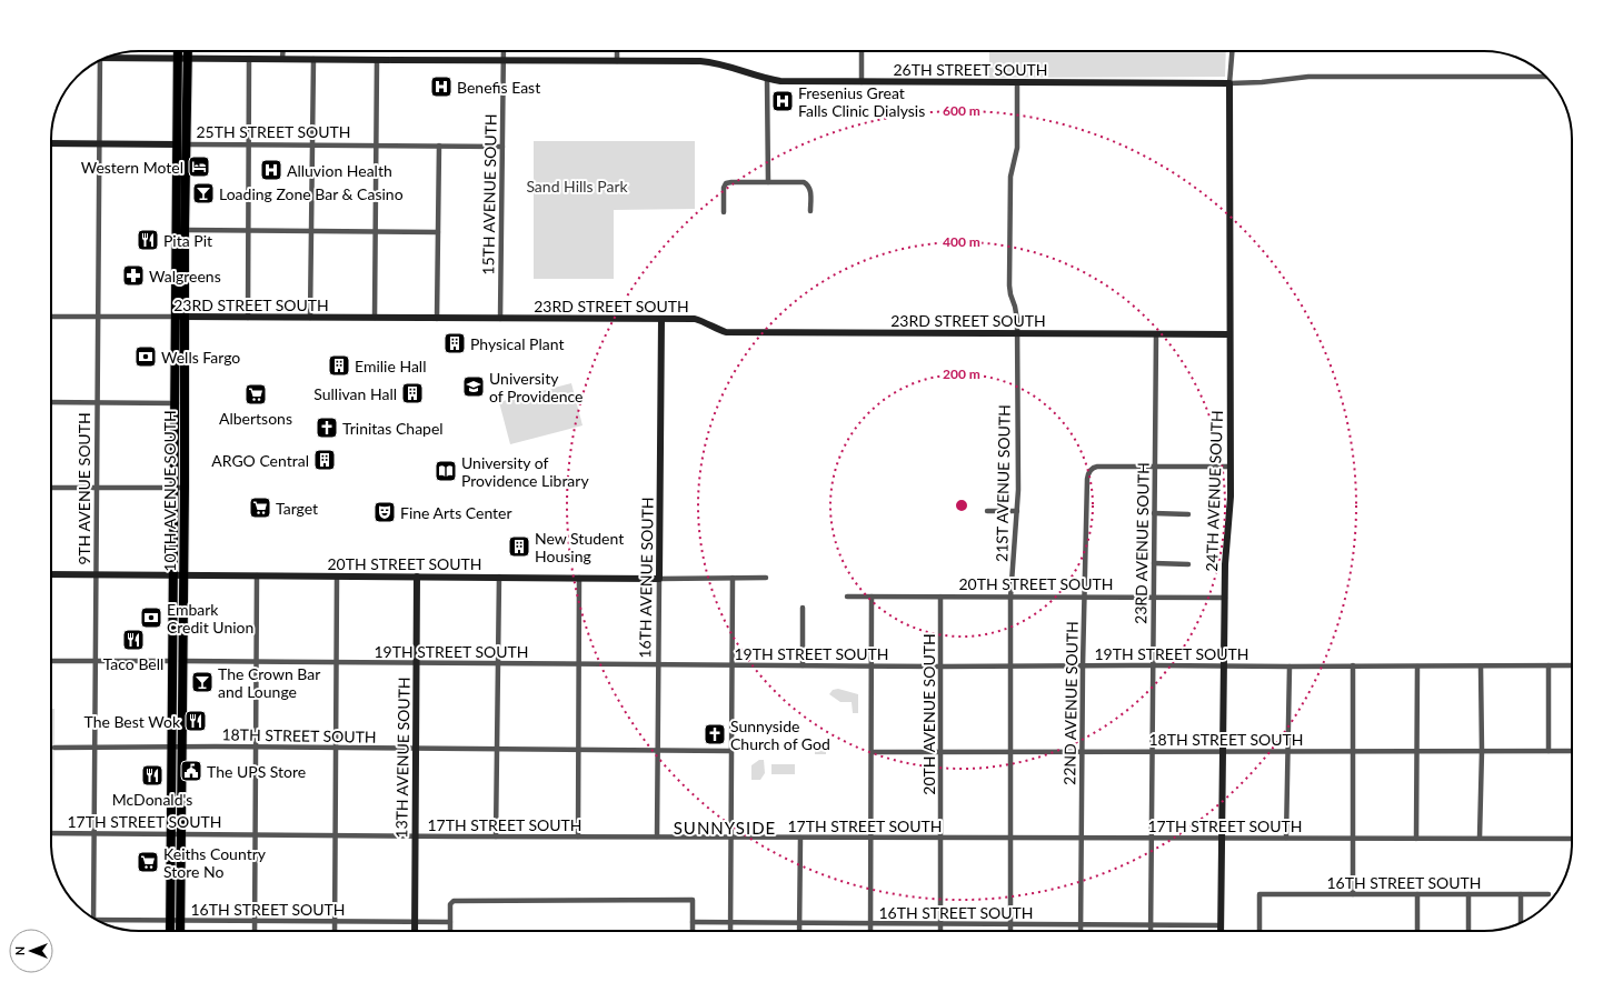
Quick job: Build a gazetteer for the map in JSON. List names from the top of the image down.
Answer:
{
  "streets": {
    "highway": ["10TH AVENUE SOUTH"],
    "street": [
      "26TH STREET SOUTH",
      "25TH STREET SOUTH",
      "15TH AVENUE SOUTH",
      "23RD STREET SOUTH",
      "21ST AVENUE SOUTH",
      "9TH AVENUE SOUTH",
      "24TH AVENUE SOUTH",
      "23RD AVENUE SOUTH",
      "20TH STREET SOUTH",
      "16TH AVENUE SOUTH",
      "19TH STREET SOUTH",
      "22ND AVENUE SOUTH",
      "20TH AVENUE SOUTH",
      "18TH STREET SOUTH",
      "13TH AVENUE SOUTH",
      "17TH STREET SOUTH",
      "16TH STREET SOUTH"
    ]
  },
  "crossings": [
    ["26TH STREET SOUTH", "15TH AVENUE SOUTH"],
    ["26TH STREET SOUTH", "21ST AVENUE SOUTH"],
    ["26TH STREET SOUTH", "10TH AVENUE SOUTH"],
    ["26TH STREET SOUTH", "24TH AVENUE SOUTH"],
    ["25TH STREET SOUTH", "15TH AVENUE SOUTH"],
    ["25TH STREET SOUTH", "9TH AVENUE SOUTH"],
    ["25TH STREET SOUTH", "10TH AVENUE SOUTH"],
    ["15TH AVENUE SOUTH", "23RD STREET SOUTH"],
    ["23RD STREET SOUTH", "21ST AVENUE SOUTH"],
    ["23RD STREET SOUTH", "9TH AVENUE SOUTH"],
    ["23RD STREET SOUTH", "10TH AVENUE SOUTH"],
    ["23RD STREET SOUTH", "24TH AVENUE SOUTH"],
    ["23RD STREET SOUTH", "23RD AVENUE SOUTH"],
    ["23RD STREET SOUTH", "16TH AVENUE SOUTH"],
    ["21ST AVENUE SOUTH", "20TH STREET SOUTH"],
    ["21ST AVENUE SOUTH", "19TH STREET SOUTH"],
    ["21ST AVENUE SOUTH", "18TH STREET SOUTH"],
    ["21ST AVENUE SOUTH", "17TH STREET SOUTH"],
    ["21ST AVENUE SOUTH", "16TH STREET SOUTH"],
    ["9TH AVENUE SOUTH", "20TH STREET SOUTH"],
    ["9TH AVENUE SOUTH", "19TH STREET SOUTH"],
    ["9TH AVENUE SOUTH", "18TH STREET SOUTH"],
    ["9TH AVENUE SOUTH", "17TH STREET SOUTH"],
    ["10TH AVENUE SOUTH", "20TH STREET SOUTH"],
    ["10TH AVENUE SOUTH", "19TH STREET SOUTH"],
    ["10TH AVENUE SOUTH", "18TH STREET SOUTH"],
    ["10TH AVENUE SOUTH", "17TH STREET SOUTH"],
    ["10TH AVENUE SOUTH", "16TH STREET SOUTH"],
    ["24TH AVENUE SOUTH", "20TH STREET SOUTH"],
    ["24TH AVENUE SOUTH", "19TH STREET SOUTH"],
    ["24TH AVENUE SOUTH", "18TH STREET SOUTH"],
    ["24TH AVENUE SOUTH", "17TH STREET SOUTH"],
    ["24TH AVENUE SOUTH", "16TH STREET SOUTH"],
    ["23RD AVENUE SOUTH", "20TH STREET SOUTH"],
    ["23RD AVENUE SOUTH", "19TH STREET SOUTH"],
    ["23RD AVENUE SOUTH", "22ND AVENUE SOUTH"],
    ["23RD AVENUE SOUTH", "18TH STREET SOUTH"],
    ["23RD AVENUE SOUTH", "17TH STREET SOUTH"],
    ["23RD AVENUE SOUTH", "16TH STREET SOUTH"],
    ["20TH STREET SOUTH", "16TH AVENUE SOUTH"],
    ["20TH STREET SOUTH", "22ND AVENUE SOUTH"],
    ["20TH STREET SOUTH", "20TH AVENUE SOUTH"],
    ["20TH STREET SOUTH", "13TH AVENUE SOUTH"],
    ["16TH AVENUE SOUTH", "19TH STREET SOUTH"],
    ["16TH AVENUE SOUTH", "18TH STREET SOUTH"],
    ["16TH AVENUE SOUTH", "17TH STREET SOUTH"],
    ["19TH STREET SOUTH", "22ND AVENUE SOUTH"],
    ["19TH STREET SOUTH", "20TH AVENUE SOUTH"],
    ["19TH STREET SOUTH", "13TH AVENUE SOUTH"],
    ["22ND AVENUE SOUTH", "18TH STREET SOUTH"],
    ["22ND AVENUE SOUTH", "17TH STREET SOUTH"],
    ["22ND AVENUE SOUTH", "16TH STREET SOUTH"],
    ["20TH AVENUE SOUTH", "18TH STREET SOUTH"],
    ["20TH AVENUE SOUTH", "17TH STREET SOUTH"],
    ["20TH AVENUE SOUTH", "16TH STREET SOUTH"],
    ["18TH STREET SOUTH", "13TH AVENUE SOUTH"],
    ["13TH AVENUE SOUTH", "17TH STREET SOUTH"],
    ["13TH AVENUE SOUTH", "16TH STREET SOUTH"]
  ],
  "districts": ["SUNNYSIDE"],
  "parks": ["Sand Hills Park"],
  "places": {
    "hospital": ["Benefis East", "Fresenius Great Falls Clinic Dialysis", "Alluvion Health"],
    "hotel": ["Western Motel"],
    "bar": ["Loading Zone Bar & Casino", "The Crown Bar and Lounge"],
    "restaurant": [
      "Pita Pit",
      "Taco Bell",
      "The Best Wok",
      "McDonald's"
    ],
    "pharmacy": ["Walgreens"],
    "building": [
      "Physical Plant",
      "Emilie Hall",
      "Sullivan Hall",
      "ARGO Central",
      "New Student Housing"
    ],
    "bank": ["Wells Fargo", "Embark Credit Union"],
    "school or university": ["University of Providence"],
    "supermarket": ["Albertsons", "Target", "Keiths Country Store No"],
    "church": ["Trinitas Chapel", "Sunnyside Church of God"],
    "library": ["University of Providence Library"],
    "theatre": ["Fine Arts Center"],
    "public building": ["The UPS Store"]
  },
  "north": "left",
  "rings": ["600 m", "400 m", "200 m"]
}
